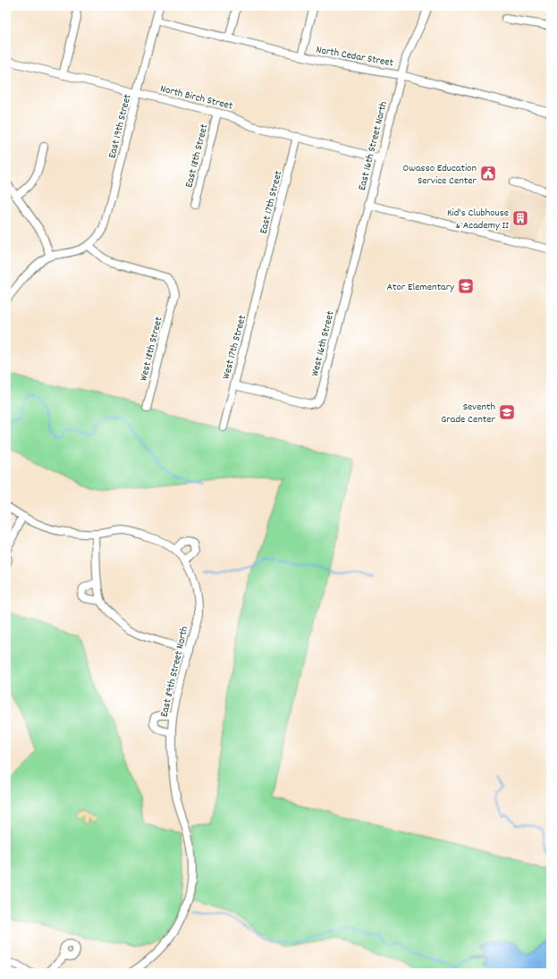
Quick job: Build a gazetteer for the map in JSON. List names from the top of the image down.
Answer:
{
  "streets": {
    "street": [
      "North Cedar Street",
      "North Birch Street",
      "East 19th Street",
      "East 16th Street North",
      "East 18th Street",
      "East 17th Street",
      "West 16th Street",
      "West 17th Street",
      "West 18th Street",
      "East 89th Street North"
    ]
  },
  "crossings": [
    ["North Cedar Street", "East 19th Street"],
    ["North Cedar Street", "East 16th Street North"],
    ["North Birch Street", "East 19th Street"],
    ["North Birch Street", "East 16th Street North"],
    ["North Birch Street", "East 18th Street"],
    ["North Birch Street", "East 17th Street"],
    ["East 19th Street", "West 18th Street"],
    ["East 16th Street North", "West 16th Street"],
    ["East 17th Street", "West 17th Street"],
    ["West 16th Street", "West 17th Street"]
  ],
  "places": {
    "public building": ["Owasso Education Service Center"],
    "building": ["Kid's Clubhouse & Academy II"],
    "school or university": ["Ator Elementary", "Seventh Grade Center"]
  }
}
